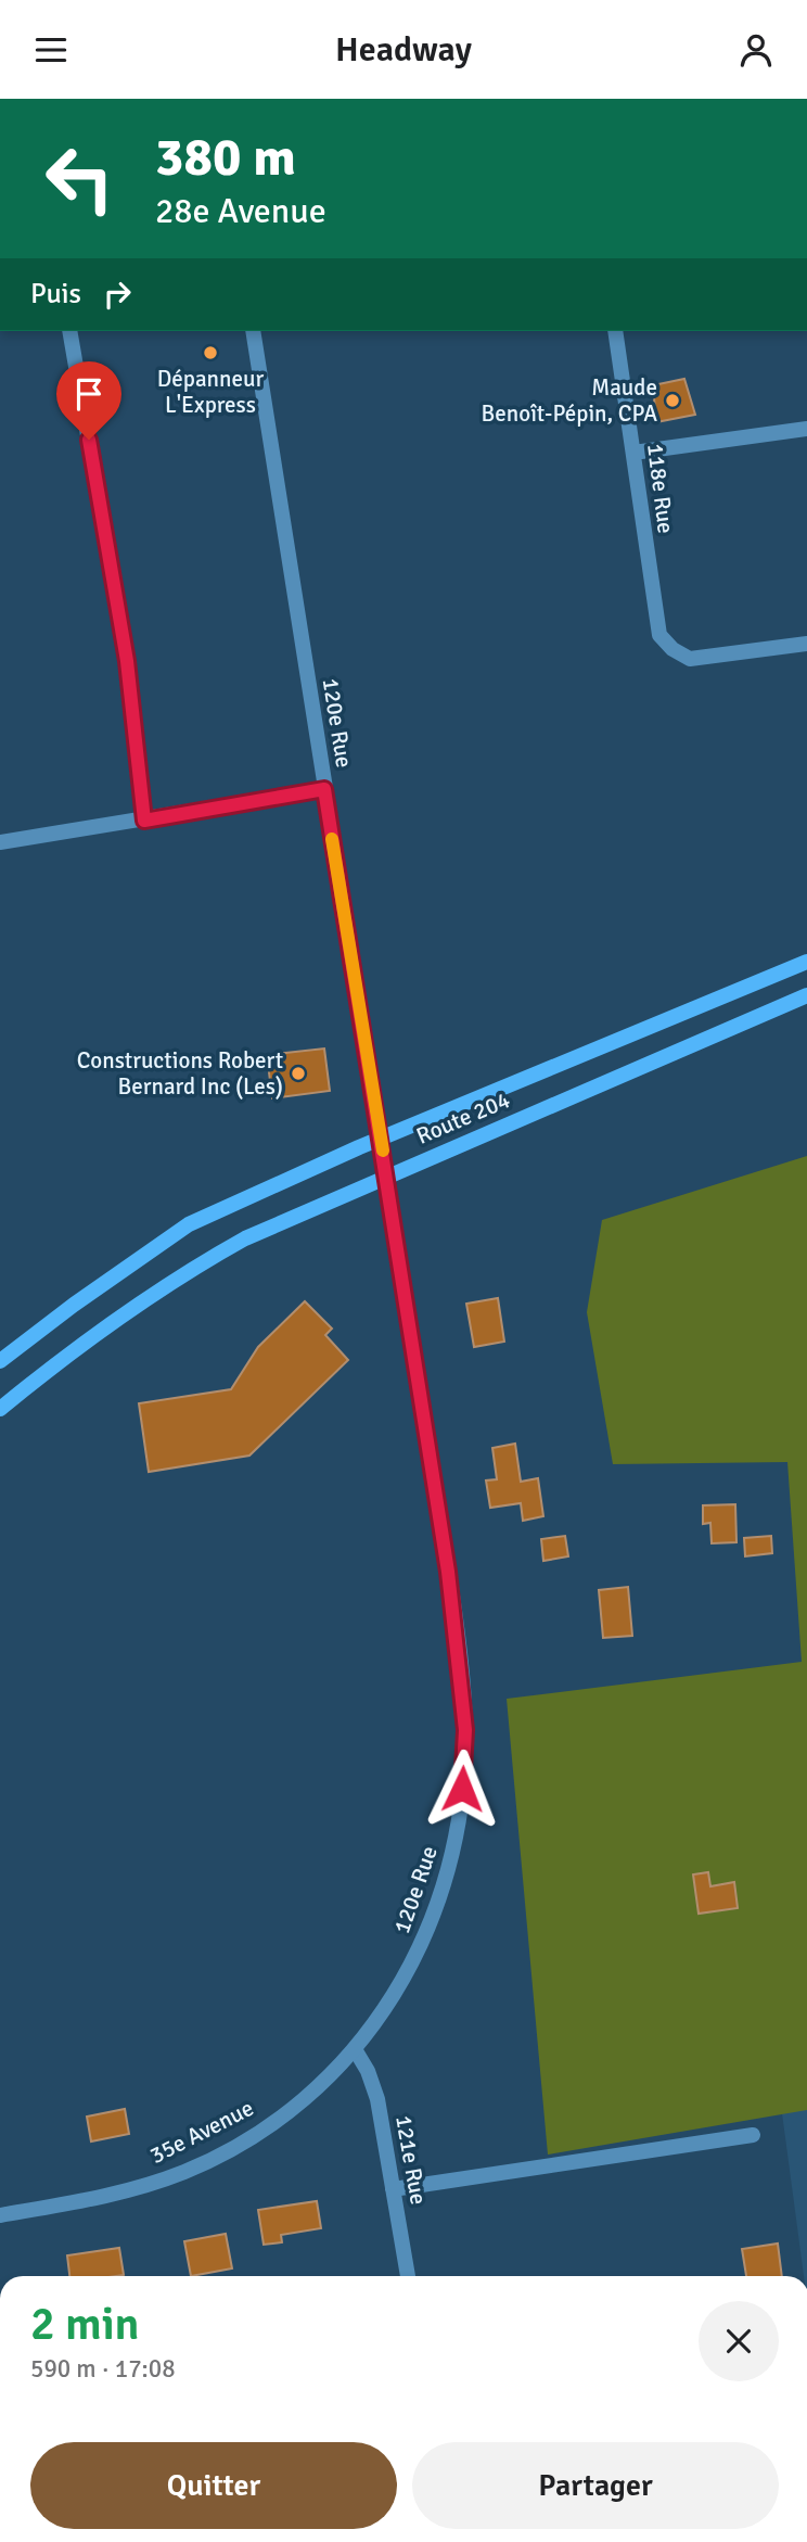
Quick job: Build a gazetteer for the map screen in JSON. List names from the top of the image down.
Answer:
{
  "streets": {
    "main road": ["Route 204"],
    "street": [
      "118e Rue",
      "120e Rue",
      "35e Avenue",
      "121e Rue"
    ]
  },
  "crossings": [
    ["120e Rue", "Route 204"],
    ["120e Rue", "35e Avenue"],
    ["120e Rue", "121e Rue"],
    ["35e Avenue", "121e Rue"]
  ],
  "places": ["Dépanneur L'Express", "Maude Benoît-Pépin, CPA", "Constructions Robert Bernard Inc (Les)"],
  "page": {
    "header": "Headway",
    "turn": ["380 m", "28e Avenue"],
    "then": "Puis",
    "heading": ["2 min", "590 m · 17:08"],
    "buttons": ["Quitter", "Partager"]
  }
}
